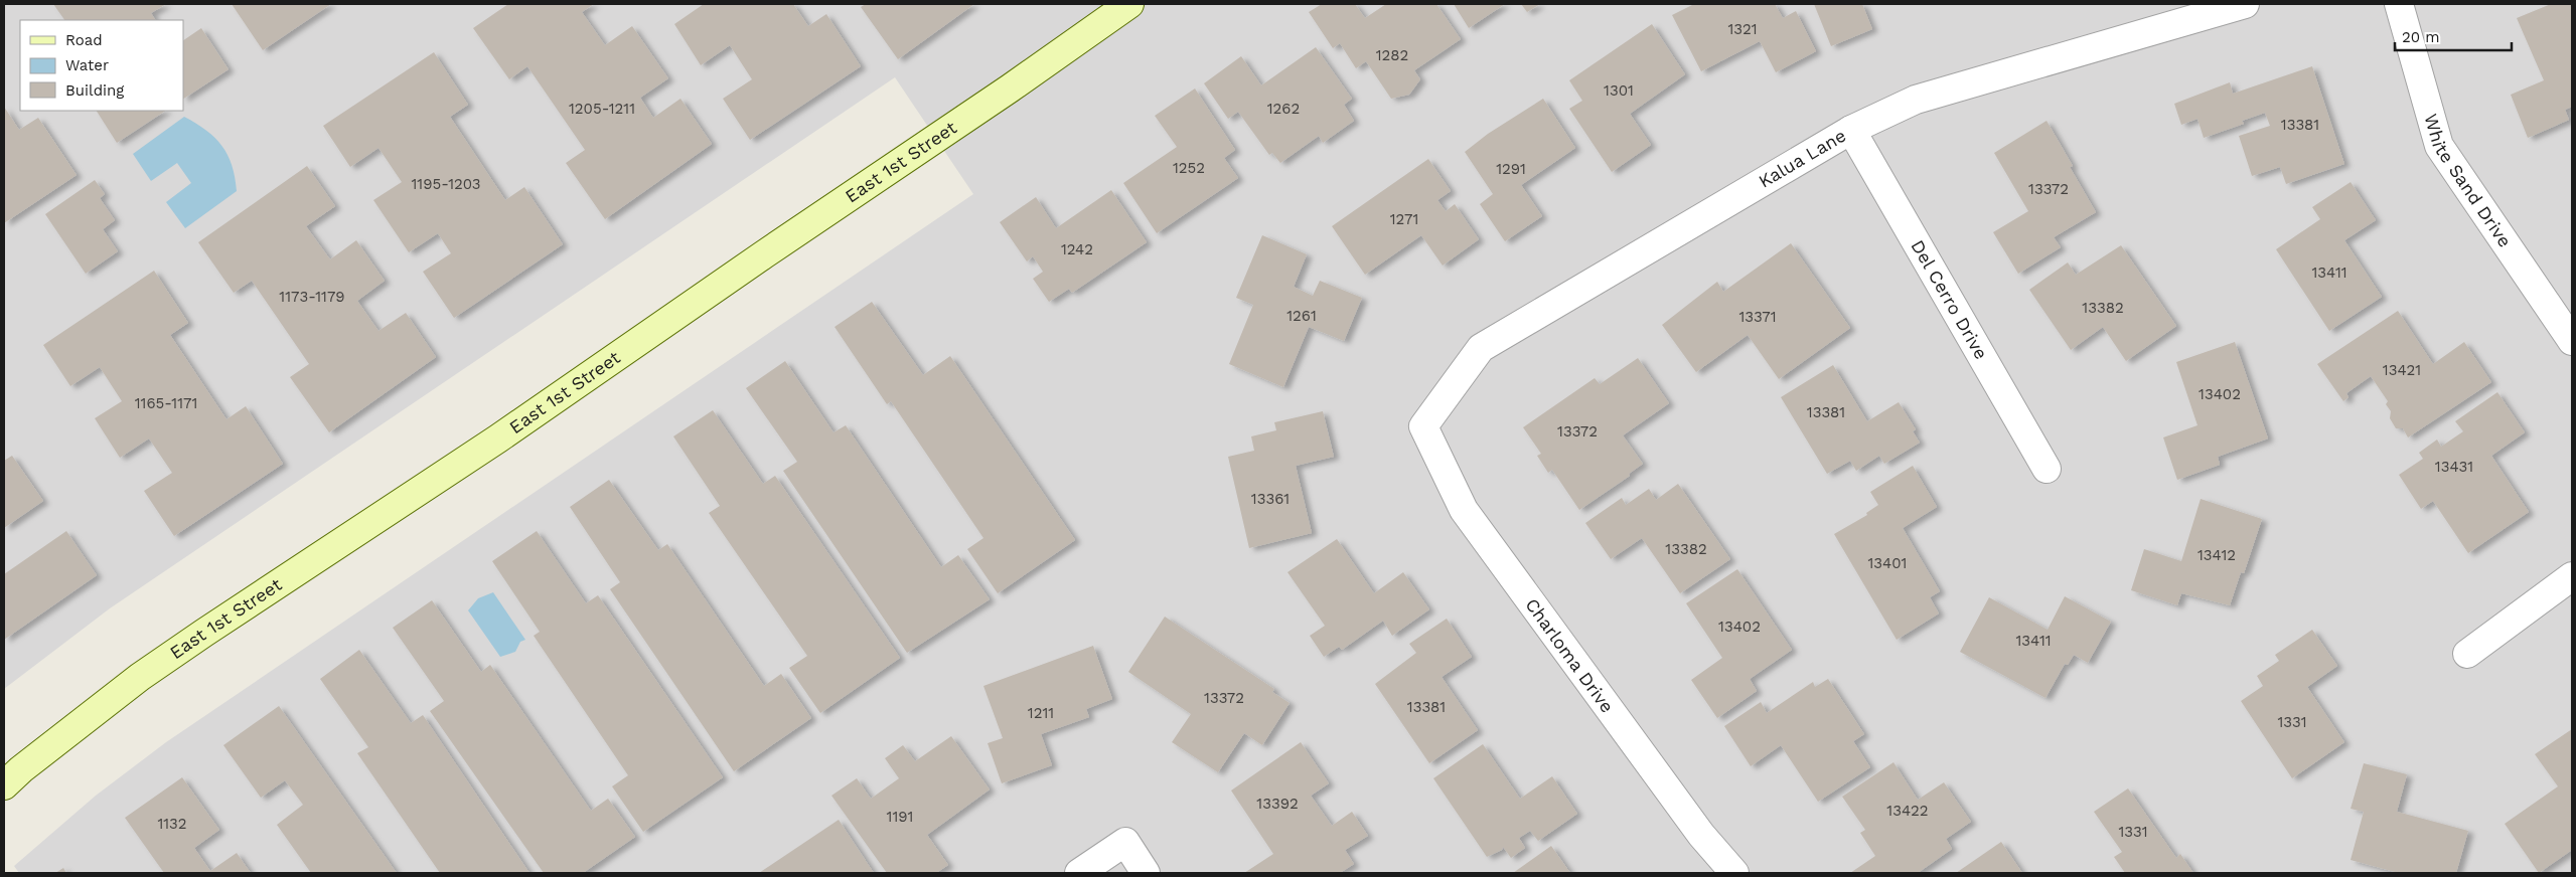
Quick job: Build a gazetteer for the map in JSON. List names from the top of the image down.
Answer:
{
  "streets": {
    "main road": ["East 1st Street"],
    "street": [
      "Kalua Lane",
      "White Sand Drive",
      "Del Cerro Drive",
      "Charloma Drive"
    ]
  },
  "crossings": [
    ["Kalua Lane", "Del Cerro Drive"],
    ["Kalua Lane", "Charloma Drive"]
  ],
  "house_numbers": [
    "1321",
    "1282",
    "1301",
    "1205-1211",
    "1262",
    "13381",
    "1252",
    "1291",
    "1195-1203",
    "13372",
    "1271",
    "1242",
    "13411",
    "1173-1179",
    "13382",
    "1261",
    "13371",
    "13421",
    "13402",
    "1165-1171",
    "13381",
    "13372",
    "13431",
    "13361",
    "13382",
    "13412",
    "13401",
    "13402",
    "13411",
    "13372",
    "13381",
    "1211",
    "1331",
    "13392",
    "13422",
    "1191",
    "1132",
    "1331"
  ],
  "legend": ["Road", "Water", "Building"],
  "scale_bar": "20 m"
}
